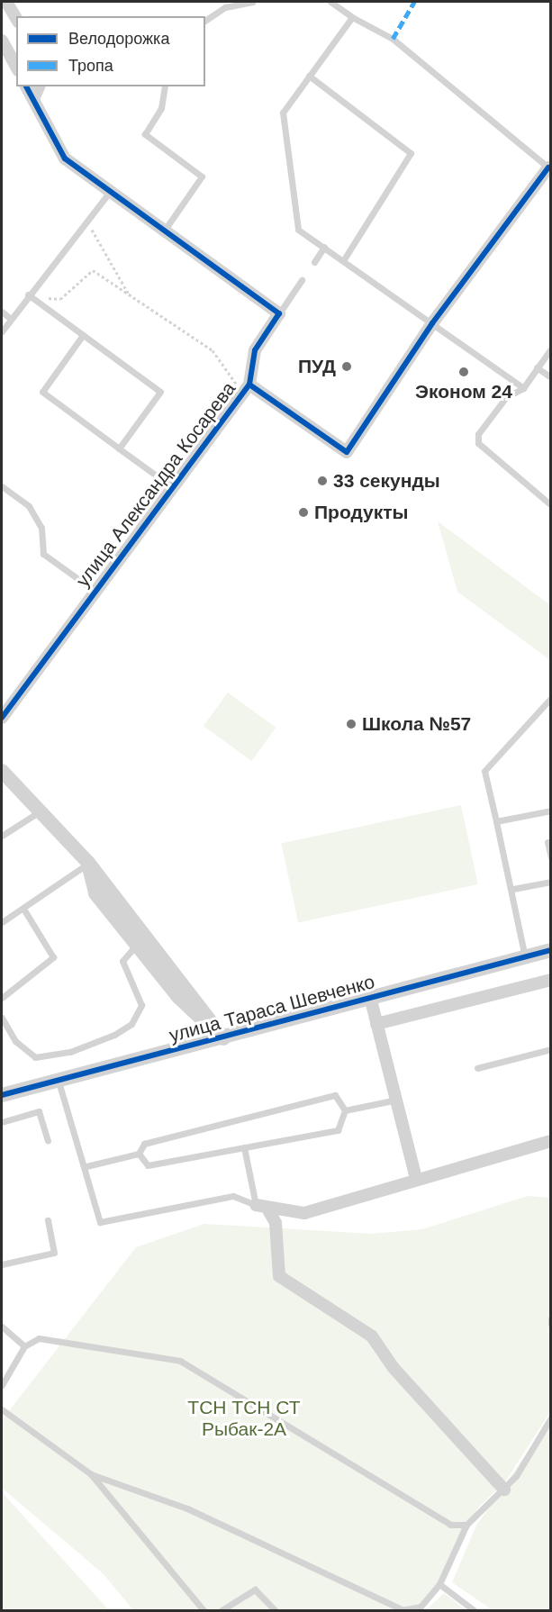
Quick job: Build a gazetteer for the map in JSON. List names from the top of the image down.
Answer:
{
  "streets": {
    "street": ["улица Александра Косарева", "улица Тараса Шевченко"]
  },
  "parks": ["ТСН ТСН СТ Рыбак-2А"],
  "places": [
    "ПУД",
    "Эконом 24",
    "33 секунды",
    "Продукты",
    "Школа №57"
  ],
  "legend": ["Велодорожка", "Тропа"]
}
